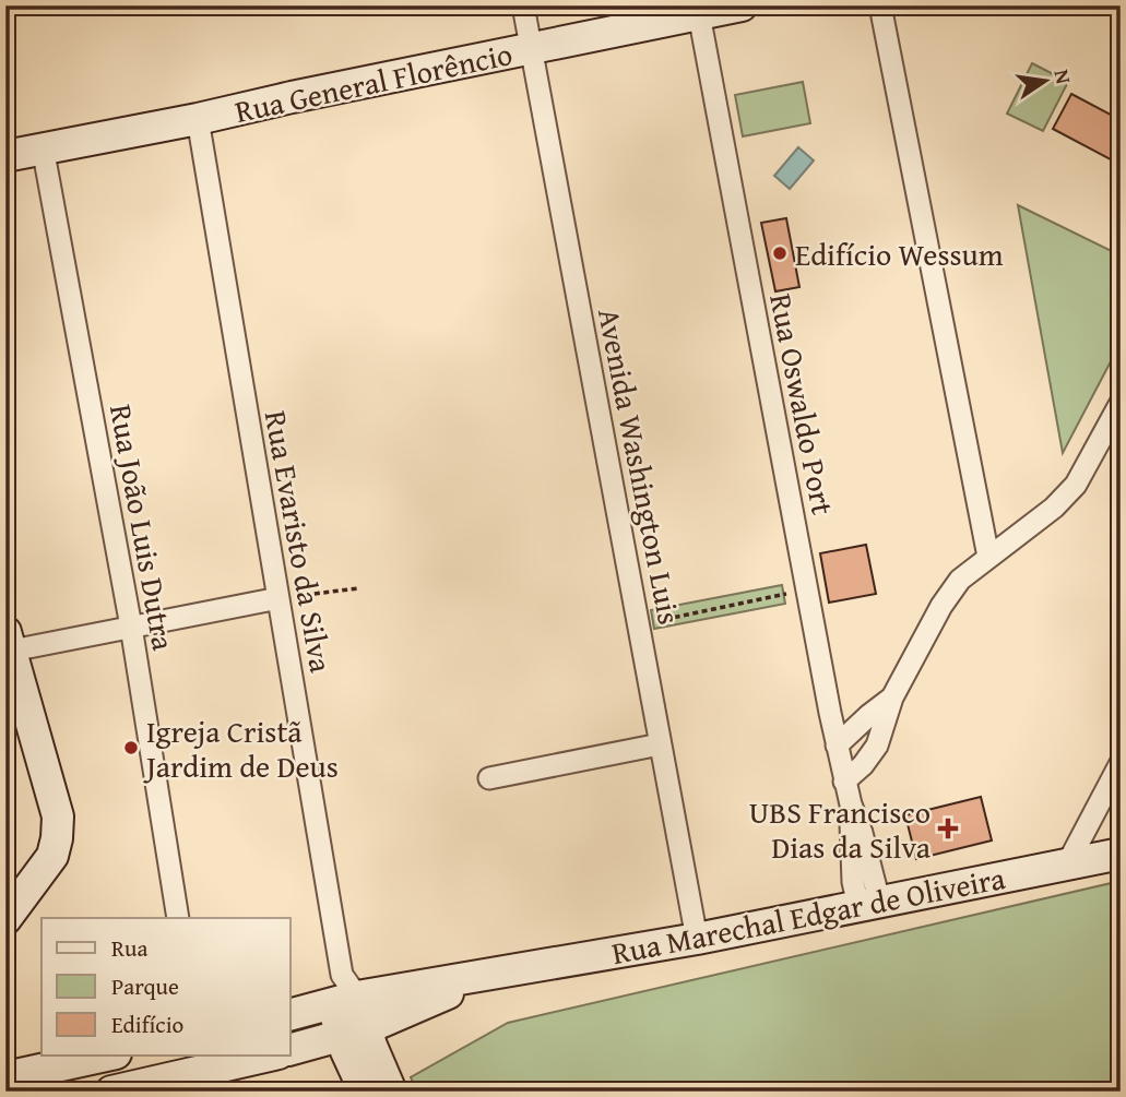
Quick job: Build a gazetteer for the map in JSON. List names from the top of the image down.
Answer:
{
  "streets": {
    "main road": ["Rua General Florêncio", "Rua Marechal Edgar de Oliveira"],
    "street": [
      "Rua Oswaldo Port",
      "Avenida Washington Luis",
      "Rua João Luis Dutra",
      "Rua Evaristo da Silva"
    ]
  },
  "crossings": [
    ["Rua General Florêncio", "Rua Oswaldo Port"],
    ["Rua General Florêncio", "Avenida Washington Luis"],
    ["Rua General Florêncio", "Rua João Luis Dutra"],
    ["Rua General Florêncio", "Rua Evaristo da Silva"],
    ["Rua Oswaldo Port", "Rua Marechal Edgar de Oliveira"],
    ["Avenida Washington Luis", "Rua Marechal Edgar de Oliveira"],
    ["Rua Evaristo da Silva", "Rua Marechal Edgar de Oliveira"]
  ],
  "places": {
    "other": ["Edifício Wessum", "Igreja Cristã Jardim de Deus"],
    "health": ["UBS Francisco Dias da Silva"]
  },
  "legend": ["Rua", "Parque", "Edifício"],
  "north": "right"
}
